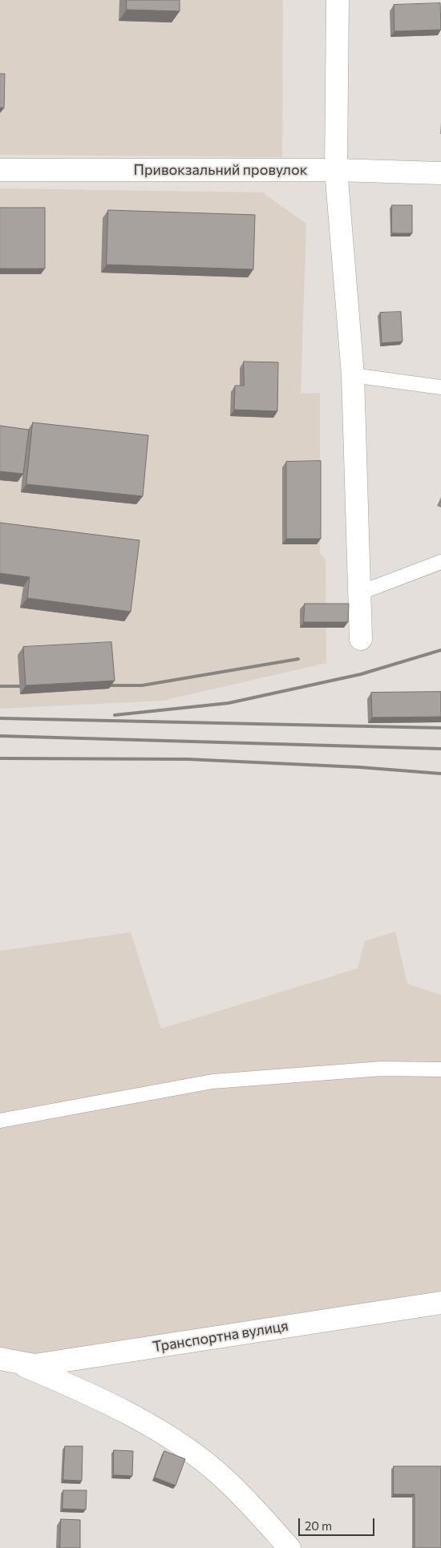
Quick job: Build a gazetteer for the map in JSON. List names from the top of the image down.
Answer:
{
  "streets": {
    "street": ["Привокзальний провулок", "Транспортна вулиця"]
  },
  "scale_bar": "20 m"
}
